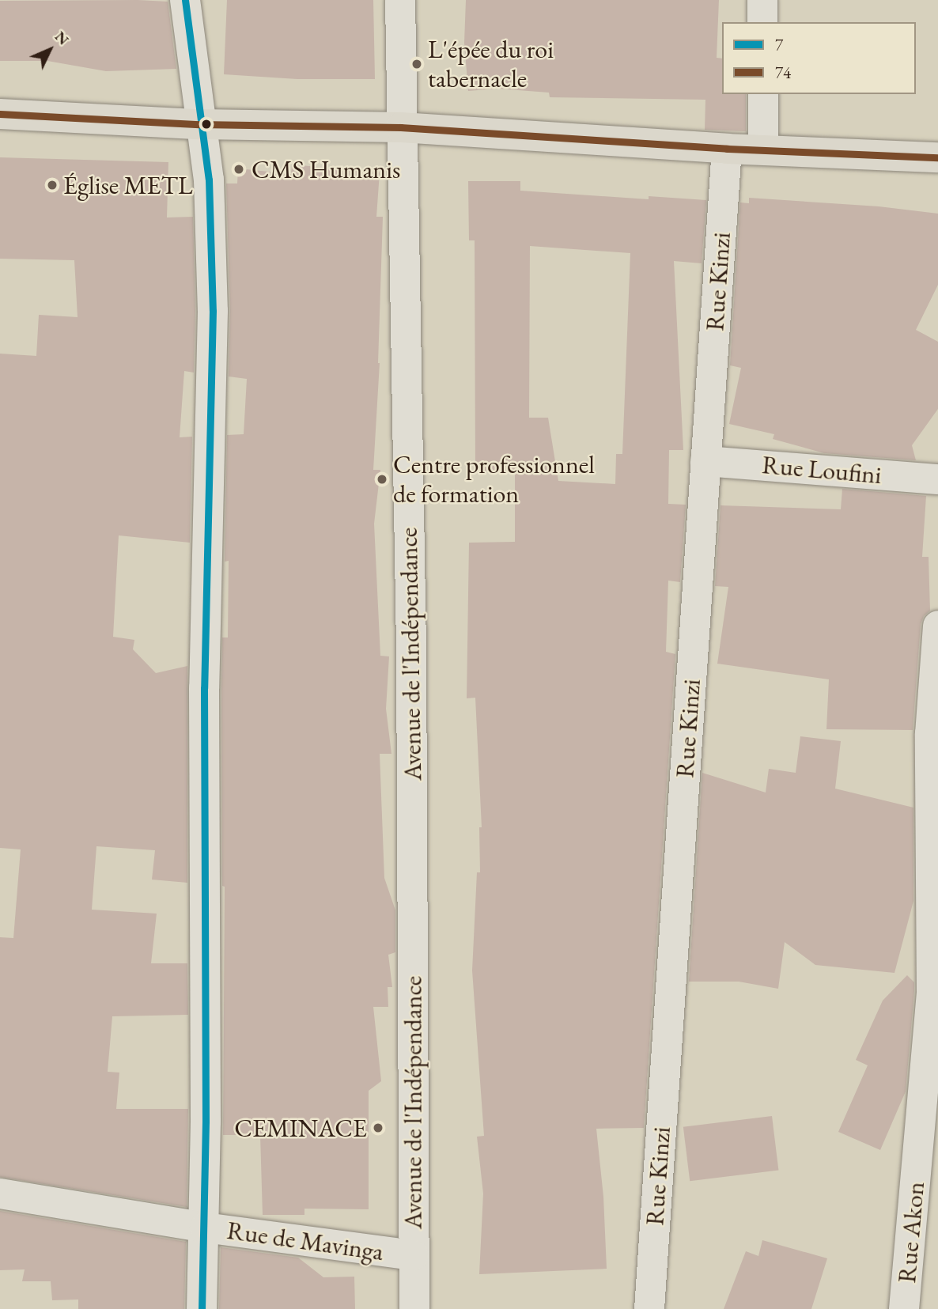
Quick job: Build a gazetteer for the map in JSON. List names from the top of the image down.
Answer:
{
  "streets": {
    "street": [
      "Rue Kinzi",
      "Rue Loufini",
      "Avenue de l'Indépendance",
      "Rue Akon",
      "Rue de Mavinga"
    ]
  },
  "crossings": [
    ["Rue Kinzi", "Rue Loufini"],
    ["Avenue de l'Indépendance", "Rue de Mavinga"]
  ],
  "places": [
    "L'épée du roi tabernacle",
    "CMS Humanis",
    "Église METL",
    "Centre professionnel de formation",
    "CEMINACE"
  ],
  "lines": ["transit line 7", "transit line 74"],
  "legend": ["7", "74"],
  "north": "top right"
}
